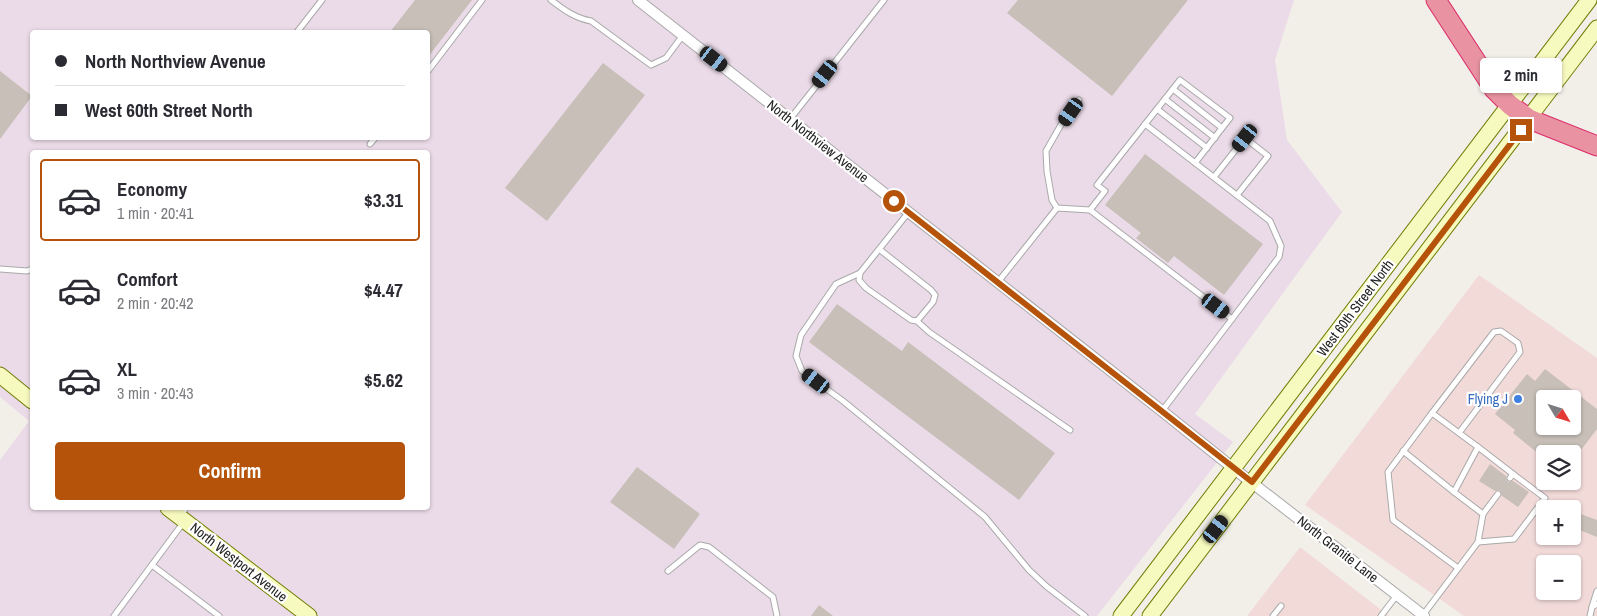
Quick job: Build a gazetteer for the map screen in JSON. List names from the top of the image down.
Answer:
{
  "streets": {
    "main road": ["West 60th Street North", "North Westport Avenue"],
    "street": ["North Northview Avenue", "North Granite Lane"]
  },
  "crossings": [
    ["North Northview Avenue", "West 60th Street North"],
    ["North Northview Avenue", "North Granite Lane"],
    ["West 60th Street North", "North Granite Lane"]
  ],
  "places": ["Flying J"],
  "north": "bottom right",
  "page": {
    "banner": ["North Northview Avenue", "West 60th Street North"],
    "bubble": "2 min",
    "list": [
      {
        "name": "Economy",
        "note": "1 min · 20:41",
        "value": "$3.31"
      },
      {
        "name": "Comfort",
        "note": "2 min · 20:42",
        "value": "$4.47"
      },
      {
        "name": "XL",
        "note": "3 min · 20:43",
        "value": "$5.62"
      }
    ],
    "map_buttons": ["+", "−"],
    "buttons": "Confirm"
  }
}
